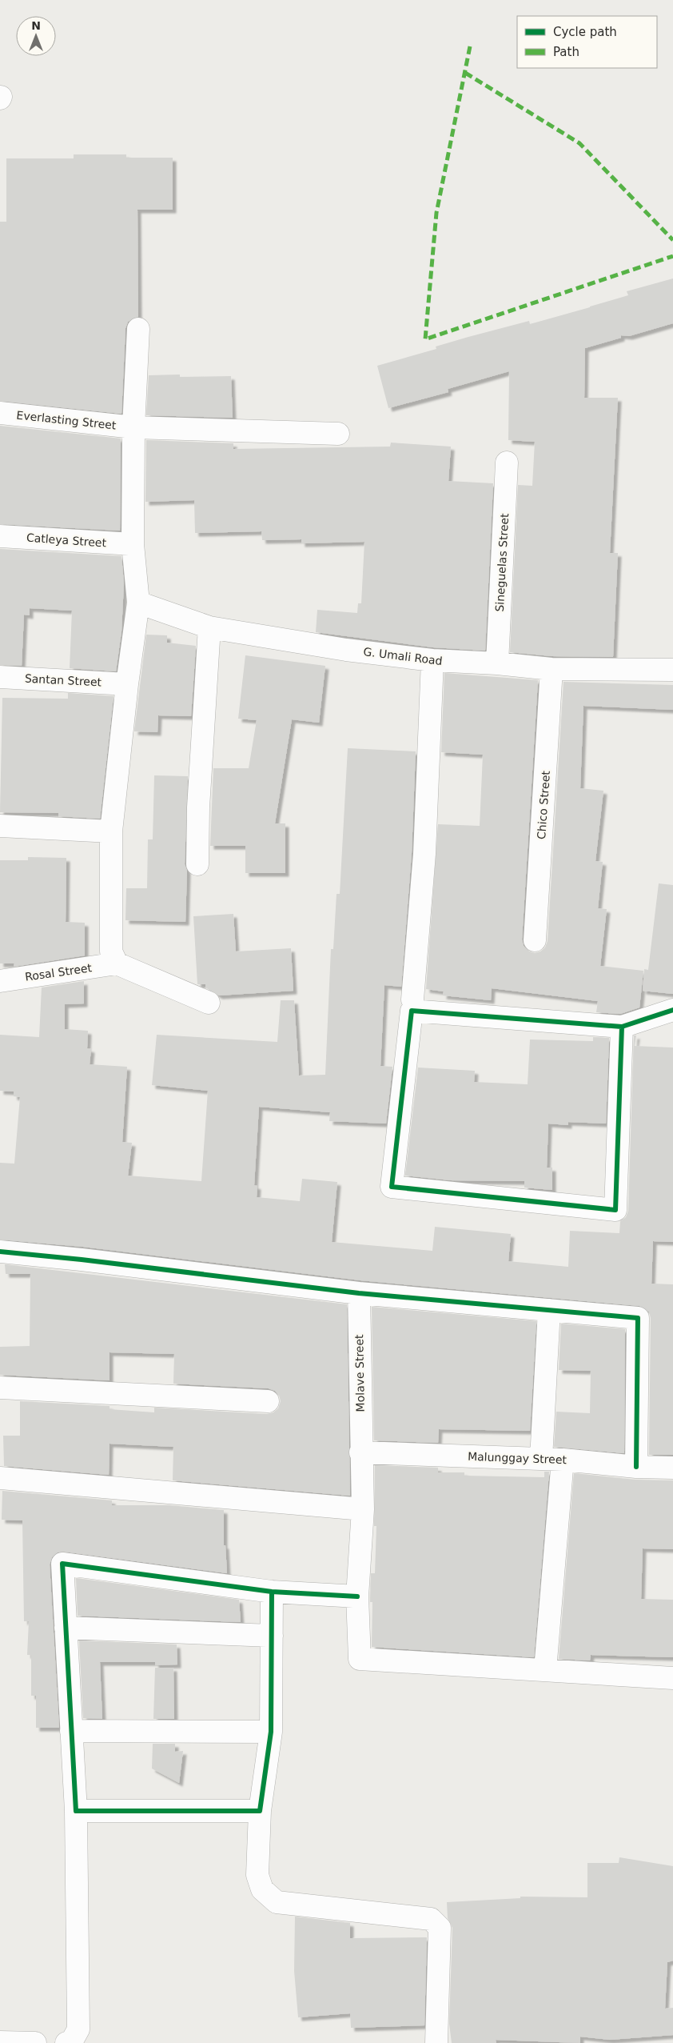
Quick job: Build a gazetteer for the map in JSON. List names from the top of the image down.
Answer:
{
  "streets": {
    "street": [
      "Everlasting Street",
      "Catleya Street",
      "Sineguelas Street",
      "G. Umali Road",
      "Santan Street",
      "Chico Street",
      "Rosal Street",
      "Molave Street",
      "Malunggay Street"
    ]
  },
  "crossings": [
    ["Sineguelas Street", "G. Umali Road"],
    ["G. Umali Road", "Chico Street"],
    ["Molave Street", "Malunggay Street"]
  ],
  "legend": ["Cycle path", "Path"],
  "north": "top"
}
